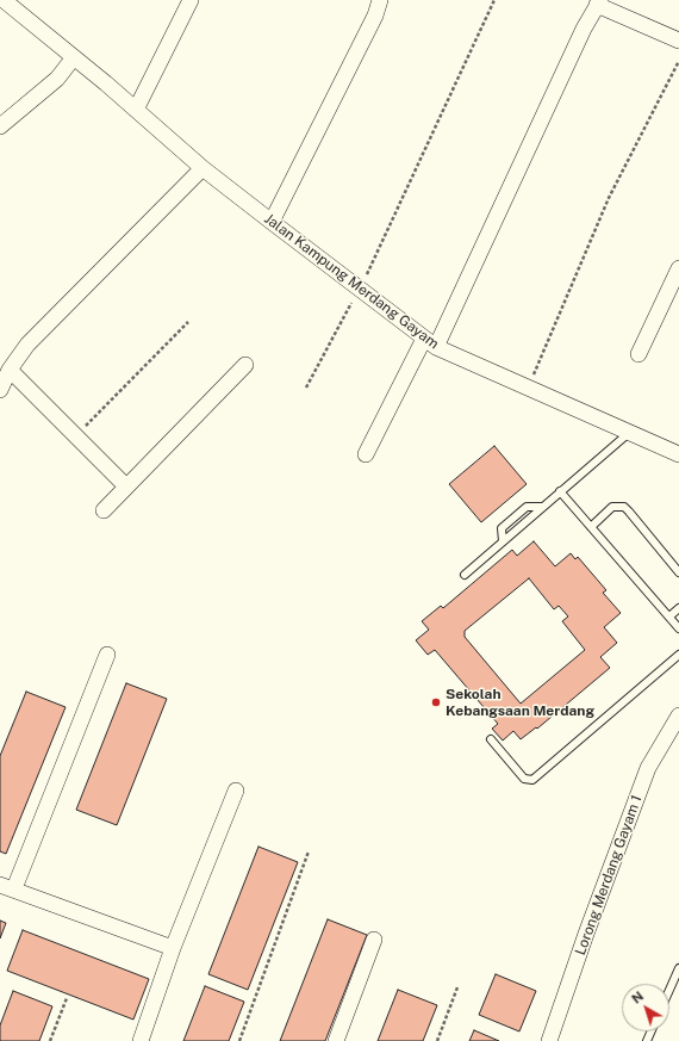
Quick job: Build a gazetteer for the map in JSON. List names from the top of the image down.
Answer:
{
  "streets": {
    "street": ["Jalan Kampung Merdang Gayam", "Lorong Merdang Gayam 1"]
  },
  "places": ["Sekolah Kebangsaan Merdang"],
  "north": "top left"
}
